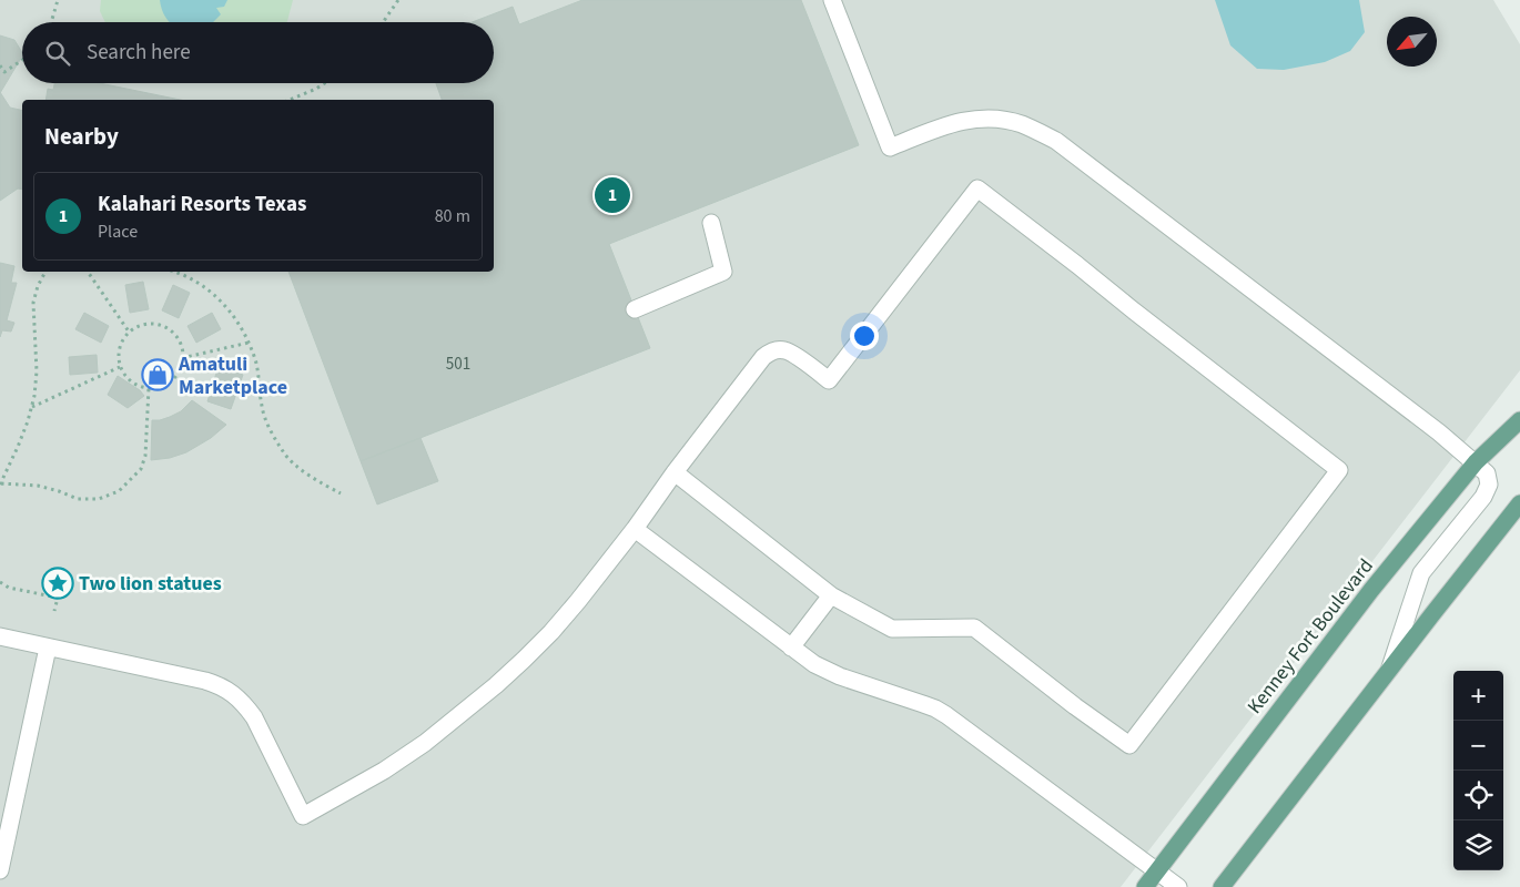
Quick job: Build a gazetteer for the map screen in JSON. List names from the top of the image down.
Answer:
{
  "streets": {
    "main road": ["Kenney Fort Boulevard"]
  },
  "places": {
    "shop": ["Amatuli Marketplace"],
    "place": ["Two lion statues"]
  },
  "house_numbers": ["501"],
  "north": "bottom left",
  "page": {
    "search": "Search here",
    "heading": "Nearby",
    "list": [
      {
        "mark": "1",
        "name": "Kalahari Resorts Texas",
        "note": "Place",
        "value": "80 m"
      }
    ],
    "pins": "1",
    "map_buttons": ["+", "−"]
  }
}
